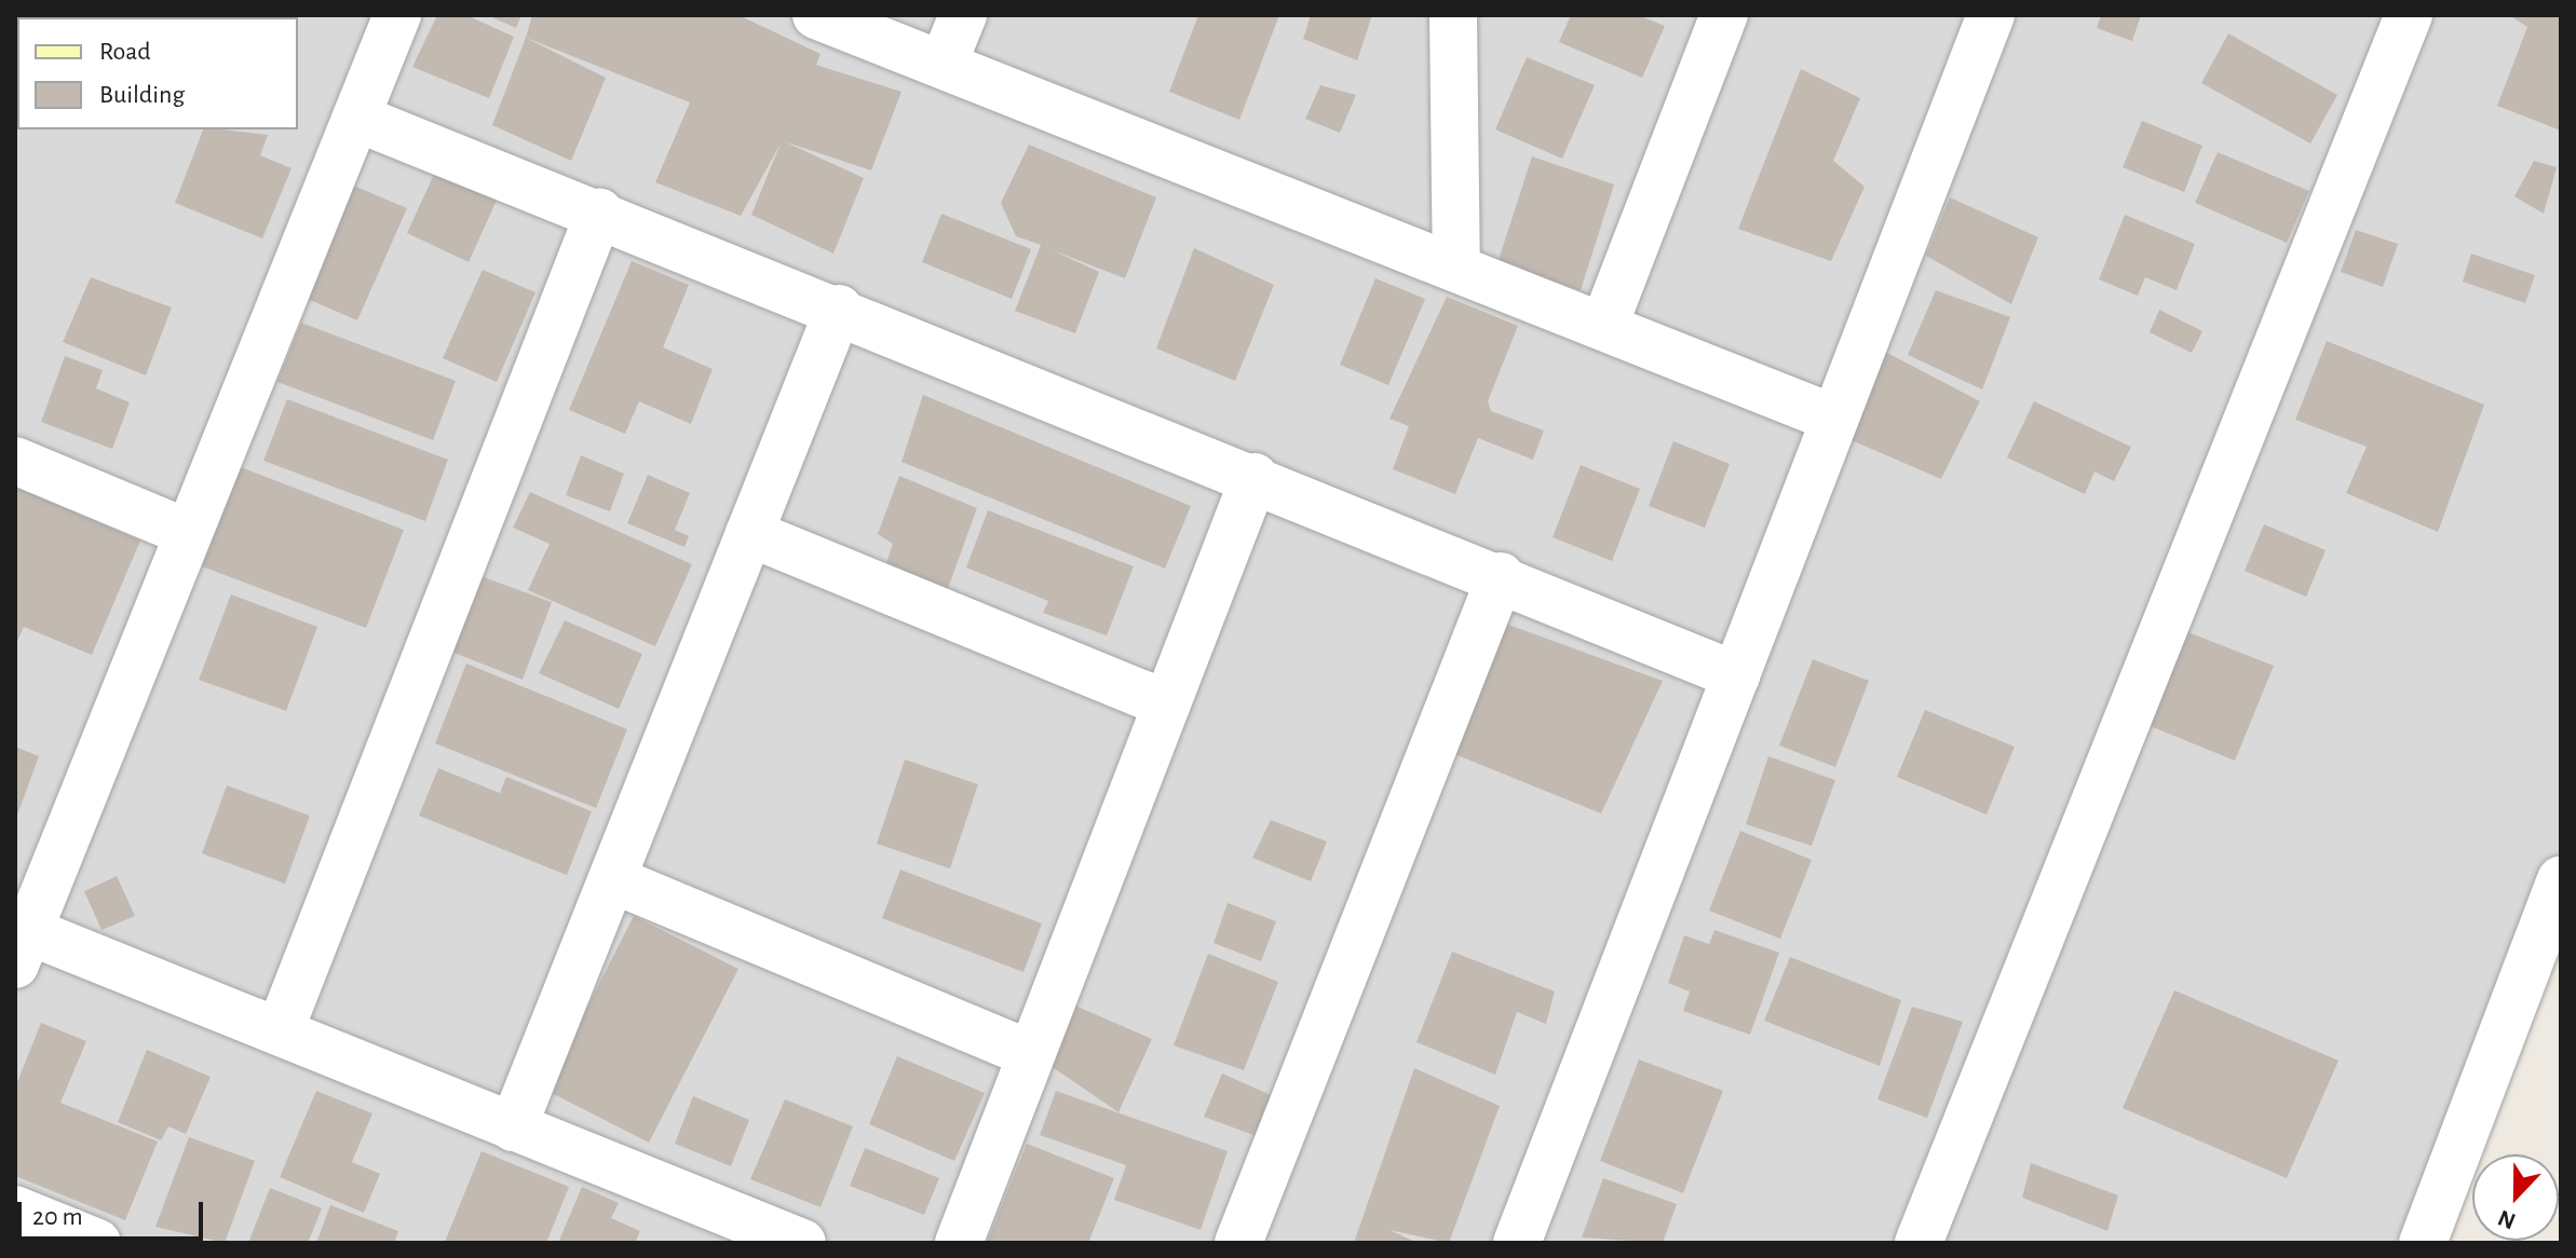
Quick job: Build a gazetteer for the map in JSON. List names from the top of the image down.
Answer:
{
  "legend": ["Road", "Building"],
  "scale_bar": "20 m",
  "north": "bottom"
}
